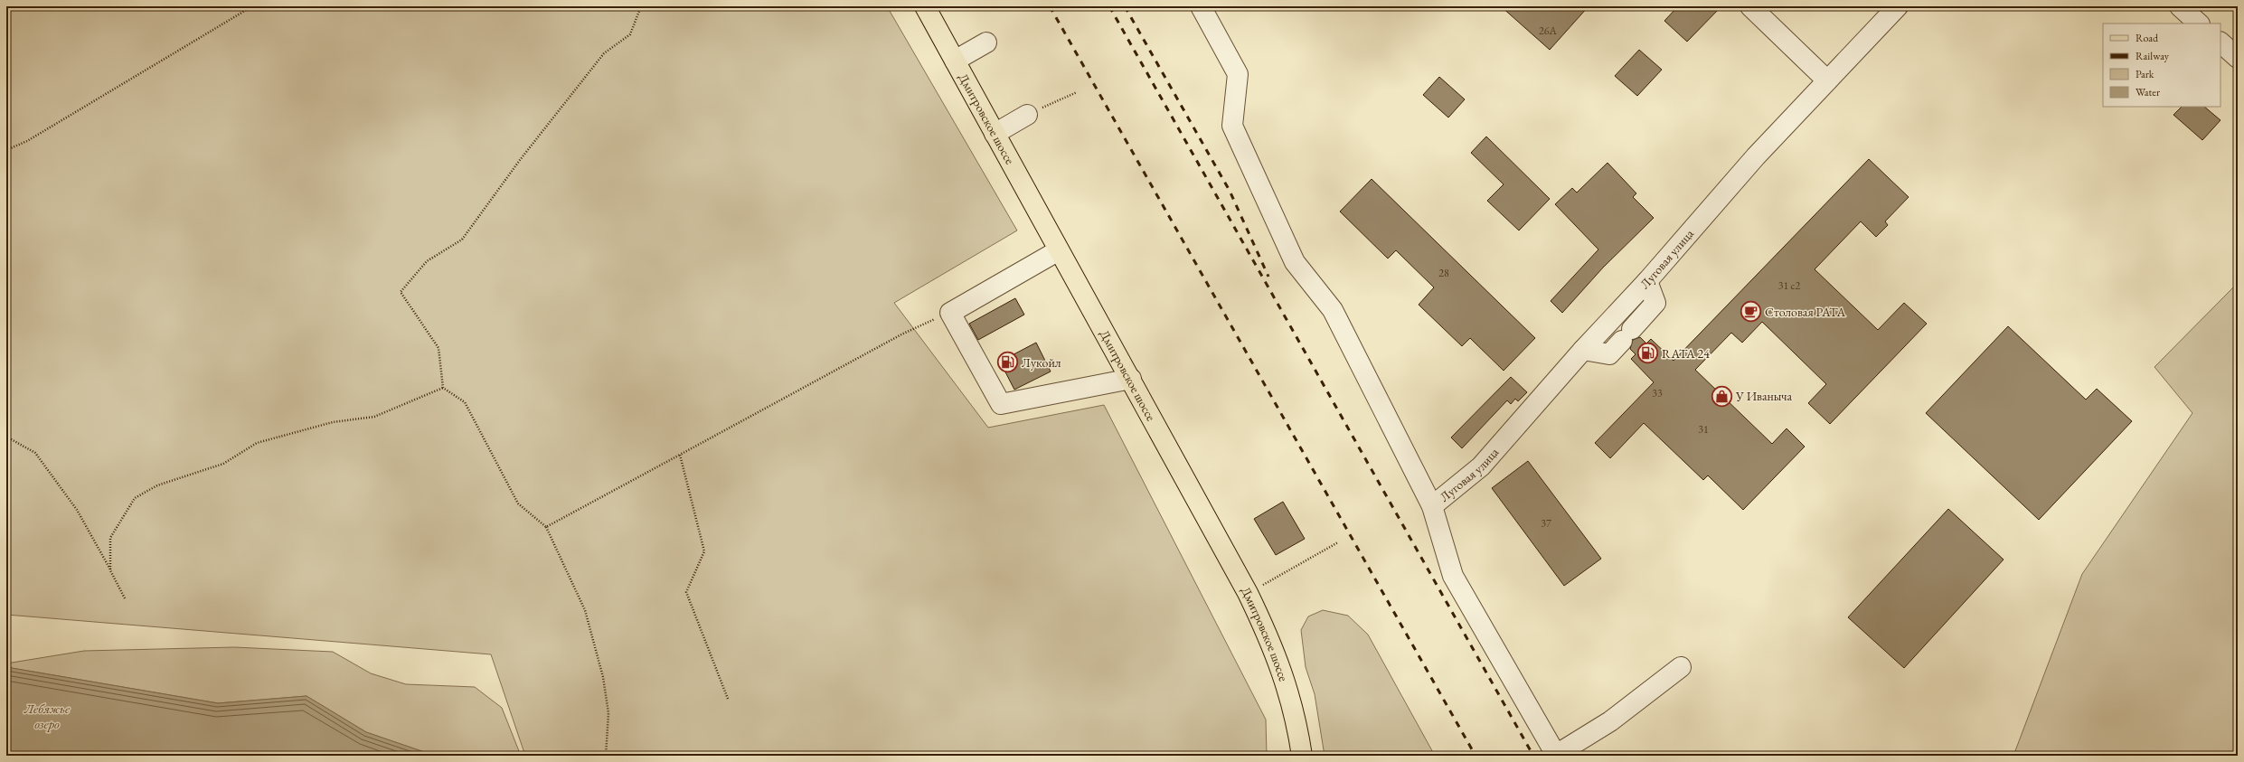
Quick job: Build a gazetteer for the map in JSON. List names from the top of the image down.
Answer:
{
  "streets": {
    "main road": ["Дмитровское шоссе"],
    "street": ["Луговая улица"]
  },
  "water": ["Лебяжье озеро"],
  "places": {
    "cafe": ["Столовая РАТА"],
    "fuel station": ["RATA 24", "Лукойл"],
    "shop": ["У Иваныча"]
  },
  "house_numbers": [
    "26А",
    "28",
    "31 с2",
    "33",
    "31",
    "37"
  ],
  "legend": [
    "Road",
    "Railway",
    "Park",
    "Water"
  ]
}
